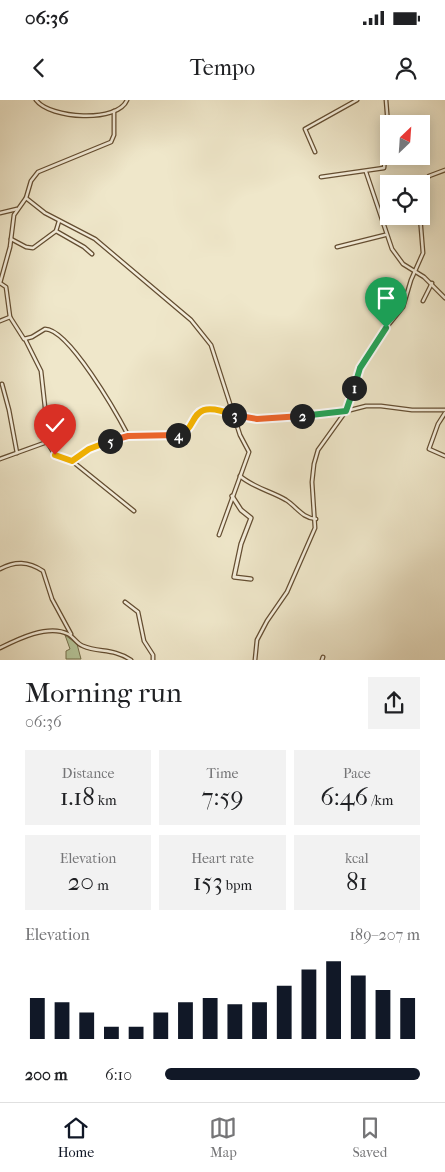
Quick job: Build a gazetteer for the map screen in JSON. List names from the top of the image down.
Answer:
{
  "north": "top right",
  "page": {
    "status": "06:36",
    "header": "Tempo",
    "pins": [
      "1",
      "3",
      "2",
      "4",
      "5"
    ],
    "heading": ["Morning run", "06:36"],
    "stats": [
      ["Distance", "1.18 km"],
      ["Time", "7:59"],
      ["Pace", "6:46 /km"],
      ["Elevation", "20 m"],
      ["Heart rate", "153 bpm"],
      ["kcal", "81"]
    ],
    "chart": ["Elevation", "189–207 m"],
    "list": [
      {
        "name": "200 m",
        "note": "6:10"
      }
    ],
    "tabs": ["Home", "Map", "Saved"]
  }
}
